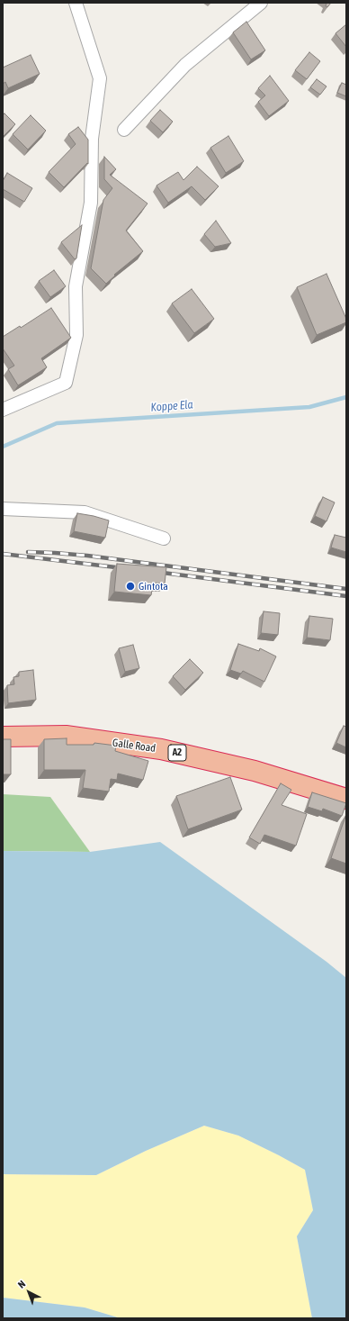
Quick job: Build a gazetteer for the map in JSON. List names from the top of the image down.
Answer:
{
  "streets": {
    "highway": ["Galle Road", "A2"]
  },
  "water": ["Koppe Ela"],
  "places": ["Gintota"],
  "north": "top left"
}
